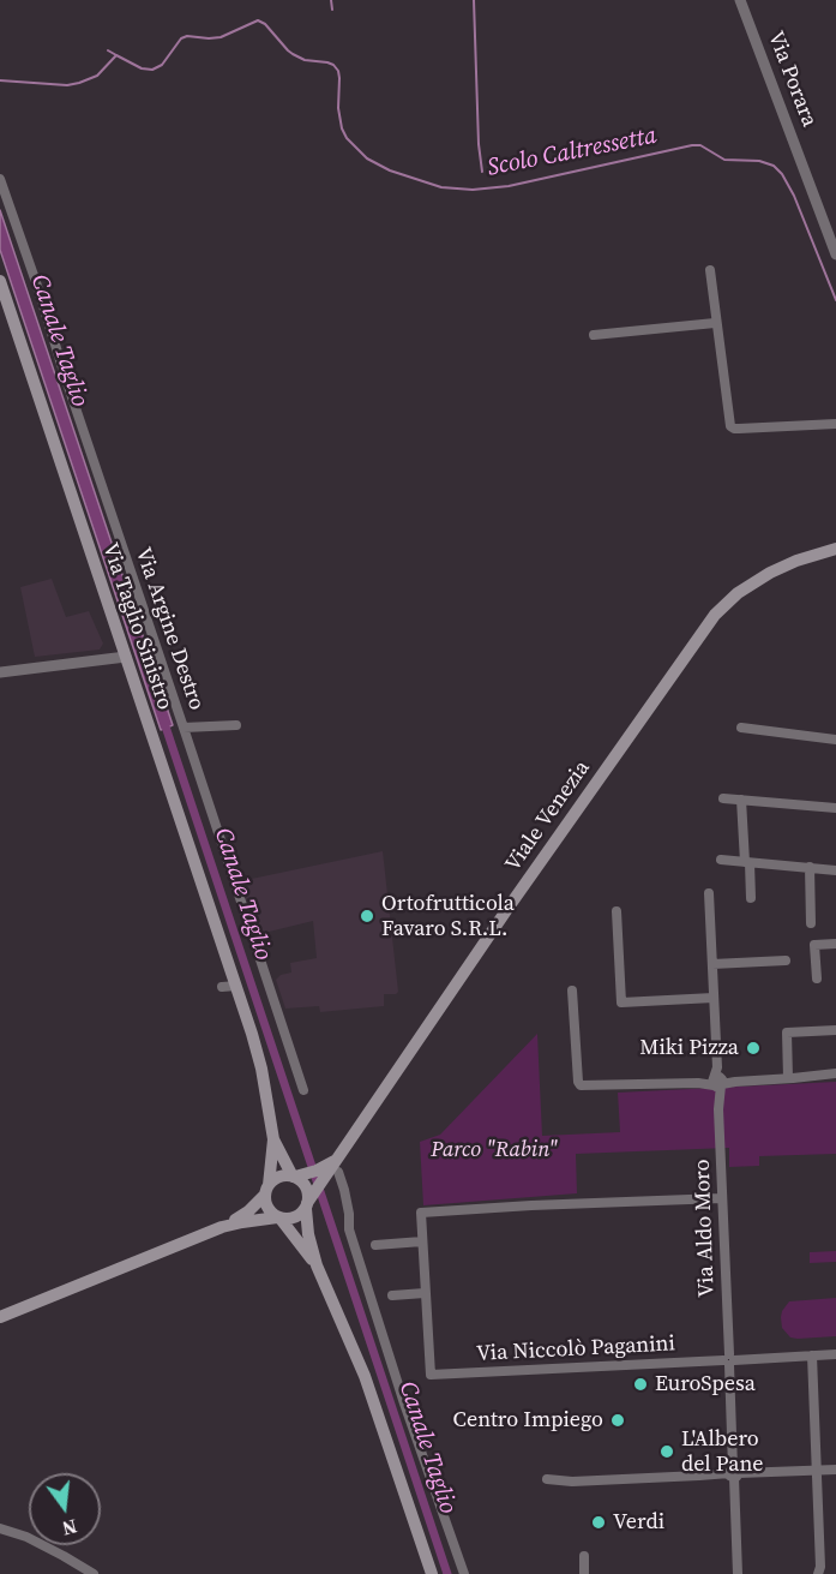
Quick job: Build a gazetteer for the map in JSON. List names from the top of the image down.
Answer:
{
  "streets": {
    "main road": ["Via Taglio Sinistro", "Viale Venezia"],
    "street": [
      "Via Porara",
      "Via Argine Destro",
      "Via Aldo Moro",
      "Via Niccolò Paganini"
    ]
  },
  "crossings": [
    ["Via Taglio Sinistro", "Viale Venezia"],
    ["Via Aldo Moro", "Via Niccolò Paganini"]
  ],
  "water": ["Scolo Caltressetta", "Canale Taglio"],
  "parks": ["Parco \"Rabin\""],
  "places": [
    "Ortofrutticola Favaro S.R.L.",
    "Miki Pizza",
    "EuroSpesa",
    "Centro Impiego",
    "L'Albero del Pane",
    "Verdi"
  ],
  "north": "bottom"
}
